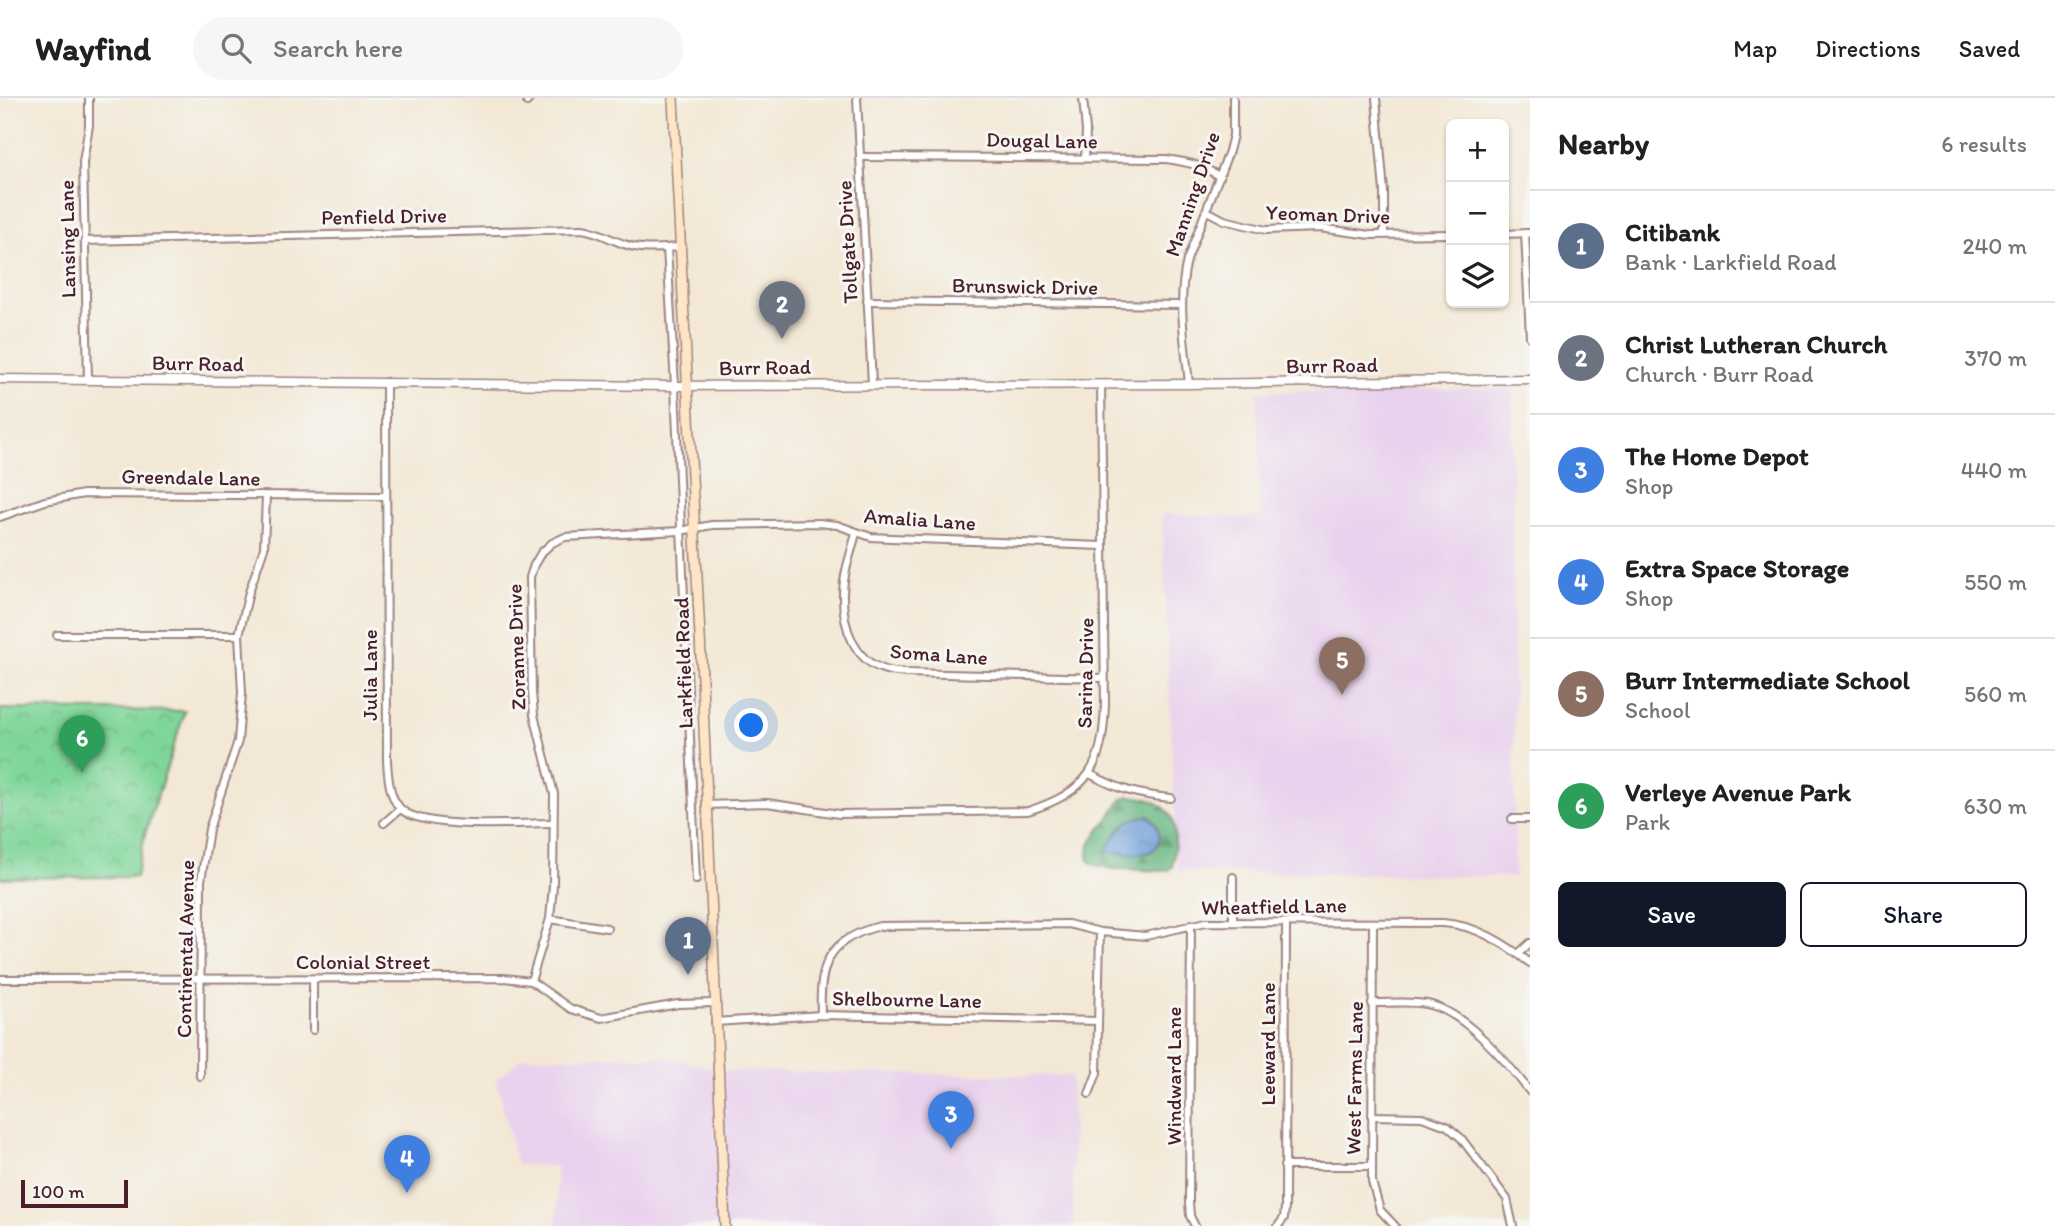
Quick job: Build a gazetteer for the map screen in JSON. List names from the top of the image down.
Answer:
{
  "streets": {
    "main road": ["Larkfield Road"],
    "street": [
      "Dougal Lane",
      "Manning Drive",
      "Yeoman Drive",
      "Penfield Drive",
      "Lansing Lane",
      "Tollgate Drive",
      "Brunswick Drive",
      "Burr Road",
      "Greendale Lane",
      "Amalia Lane",
      "Zoranne Drive",
      "Soma Lane",
      "Sarina Drive",
      "Julia Lane",
      "Wheatfield Lane",
      "Continental Avenue",
      "Colonial Street",
      "Shelbourne Lane",
      "Leeward Lane",
      "Windward Lane",
      "West Farms Lane"
    ]
  },
  "crossings": [
    ["Dougal Lane", "Manning Drive"],
    ["Dougal Lane", "Tollgate Drive"],
    ["Manning Drive", "Yeoman Drive"],
    ["Manning Drive", "Brunswick Drive"],
    ["Manning Drive", "Burr Road"],
    ["Penfield Drive", "Lansing Lane"],
    ["Penfield Drive", "Larkfield Road"],
    ["Lansing Lane", "Burr Road"],
    ["Tollgate Drive", "Brunswick Drive"],
    ["Tollgate Drive", "Burr Road"],
    ["Burr Road", "Larkfield Road"],
    ["Burr Road", "Sarina Drive"],
    ["Burr Road", "Julia Lane"],
    ["Greendale Lane", "Julia Lane"],
    ["Greendale Lane", "Continental Avenue"],
    ["Amalia Lane", "Zoranne Drive"],
    ["Amalia Lane", "Soma Lane"],
    ["Amalia Lane", "Larkfield Road"],
    ["Amalia Lane", "Sarina Drive"],
    ["Zoranne Drive", "Larkfield Road"],
    ["Zoranne Drive", "Colonial Street"],
    ["Soma Lane", "Sarina Drive"],
    ["Larkfield Road", "Shelbourne Lane"],
    ["Wheatfield Lane", "Shelbourne Lane"],
    ["Wheatfield Lane", "Leeward Lane"],
    ["Wheatfield Lane", "Windward Lane"],
    ["Wheatfield Lane", "West Farms Lane"],
    ["Continental Avenue", "Colonial Street"]
  ],
  "scale_bar": "100 m",
  "page": {
    "header": "Wayfind",
    "search": "Search here",
    "nav": ["Map", "Directions", "Saved"],
    "heading": ["Nearby", "6 results"],
    "map_buttons": ["+", "−"],
    "list": [
      {
        "mark": "1",
        "name": "Citibank",
        "note": "Bank · Larkfield Road",
        "value": "240 m"
      },
      {
        "mark": "2",
        "name": "Christ Lutheran Church",
        "note": "Church · Burr Road",
        "value": "370 m"
      },
      {
        "mark": "3",
        "name": "The Home Depot",
        "note": "Shop",
        "value": "440 m"
      },
      {
        "mark": "4",
        "name": "Extra Space Storage",
        "note": "Shop",
        "value": "550 m"
      },
      {
        "mark": "5",
        "name": "Burr Intermediate School",
        "note": "School",
        "value": "560 m"
      },
      {
        "mark": "6",
        "name": "Verleye Avenue Park",
        "note": "Park",
        "value": "630 m"
      }
    ],
    "pins": [
      "2",
      "5",
      "6",
      "1",
      "3",
      "4"
    ],
    "buttons": ["Save", "Share"],
    "scale": "100 m"
  }
}
